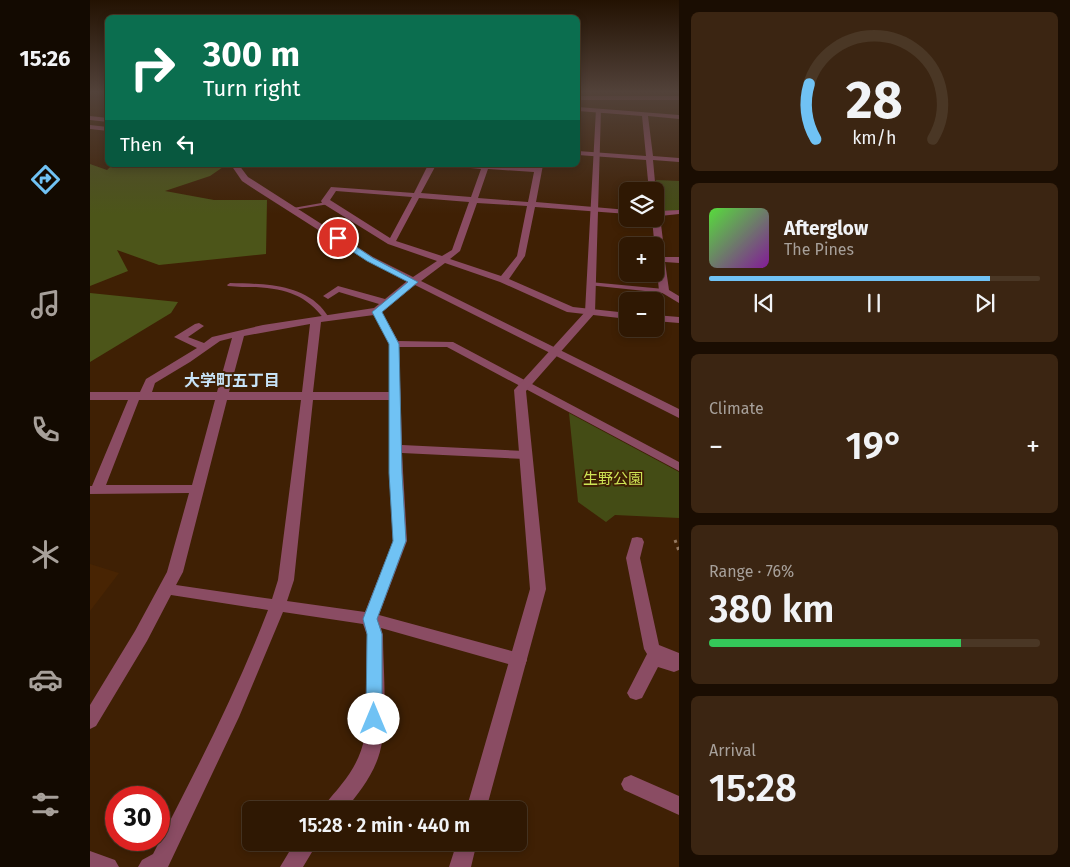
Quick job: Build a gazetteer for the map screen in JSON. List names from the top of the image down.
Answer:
{
  "districts": ["大学町五丁目"],
  "parks": ["生野公園"],
  "page": {
    "tabs": "15:26",
    "turn": ["300 m", "Turn right"],
    "then": "Then",
    "map_buttons": ["+", "−"],
    "song": ["Afterglow", "The Pines"],
    "tile": [
      "Climate",
      ["Range · 76%", "380 km"],
      ["Arrival", "15:28"]
    ],
    "heat": ["−", "19°", "+"],
    "limit": "30",
    "trip": "15:28 · 2 min · 440 m",
    "gauge": ["28", "km/h"]
  }
}
